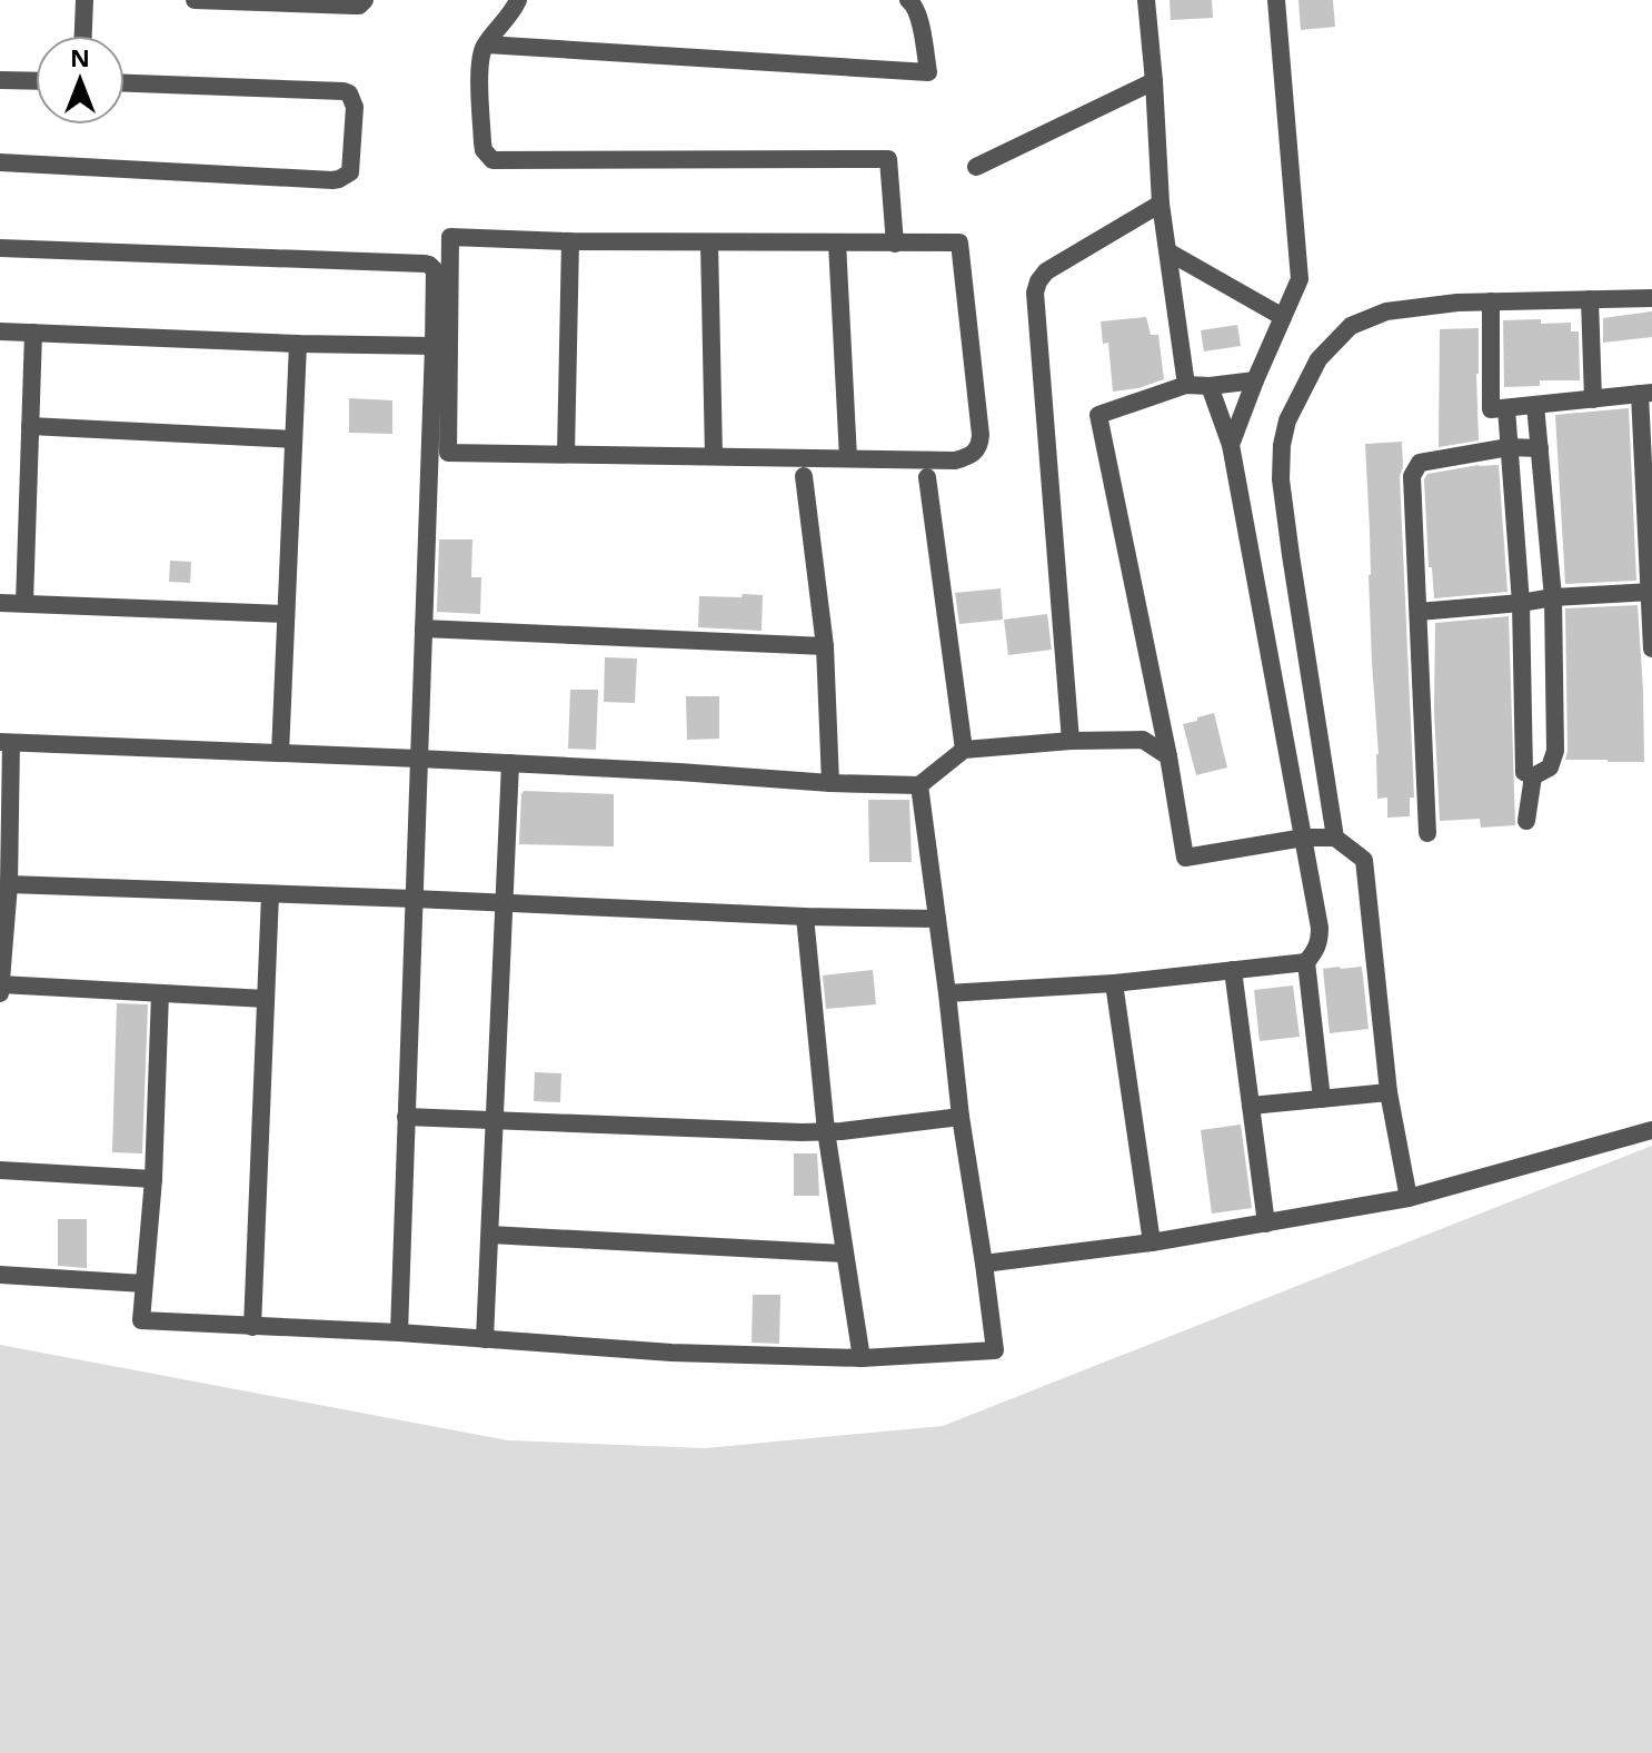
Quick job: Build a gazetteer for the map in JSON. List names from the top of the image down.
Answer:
{
  "north": "top"
}
